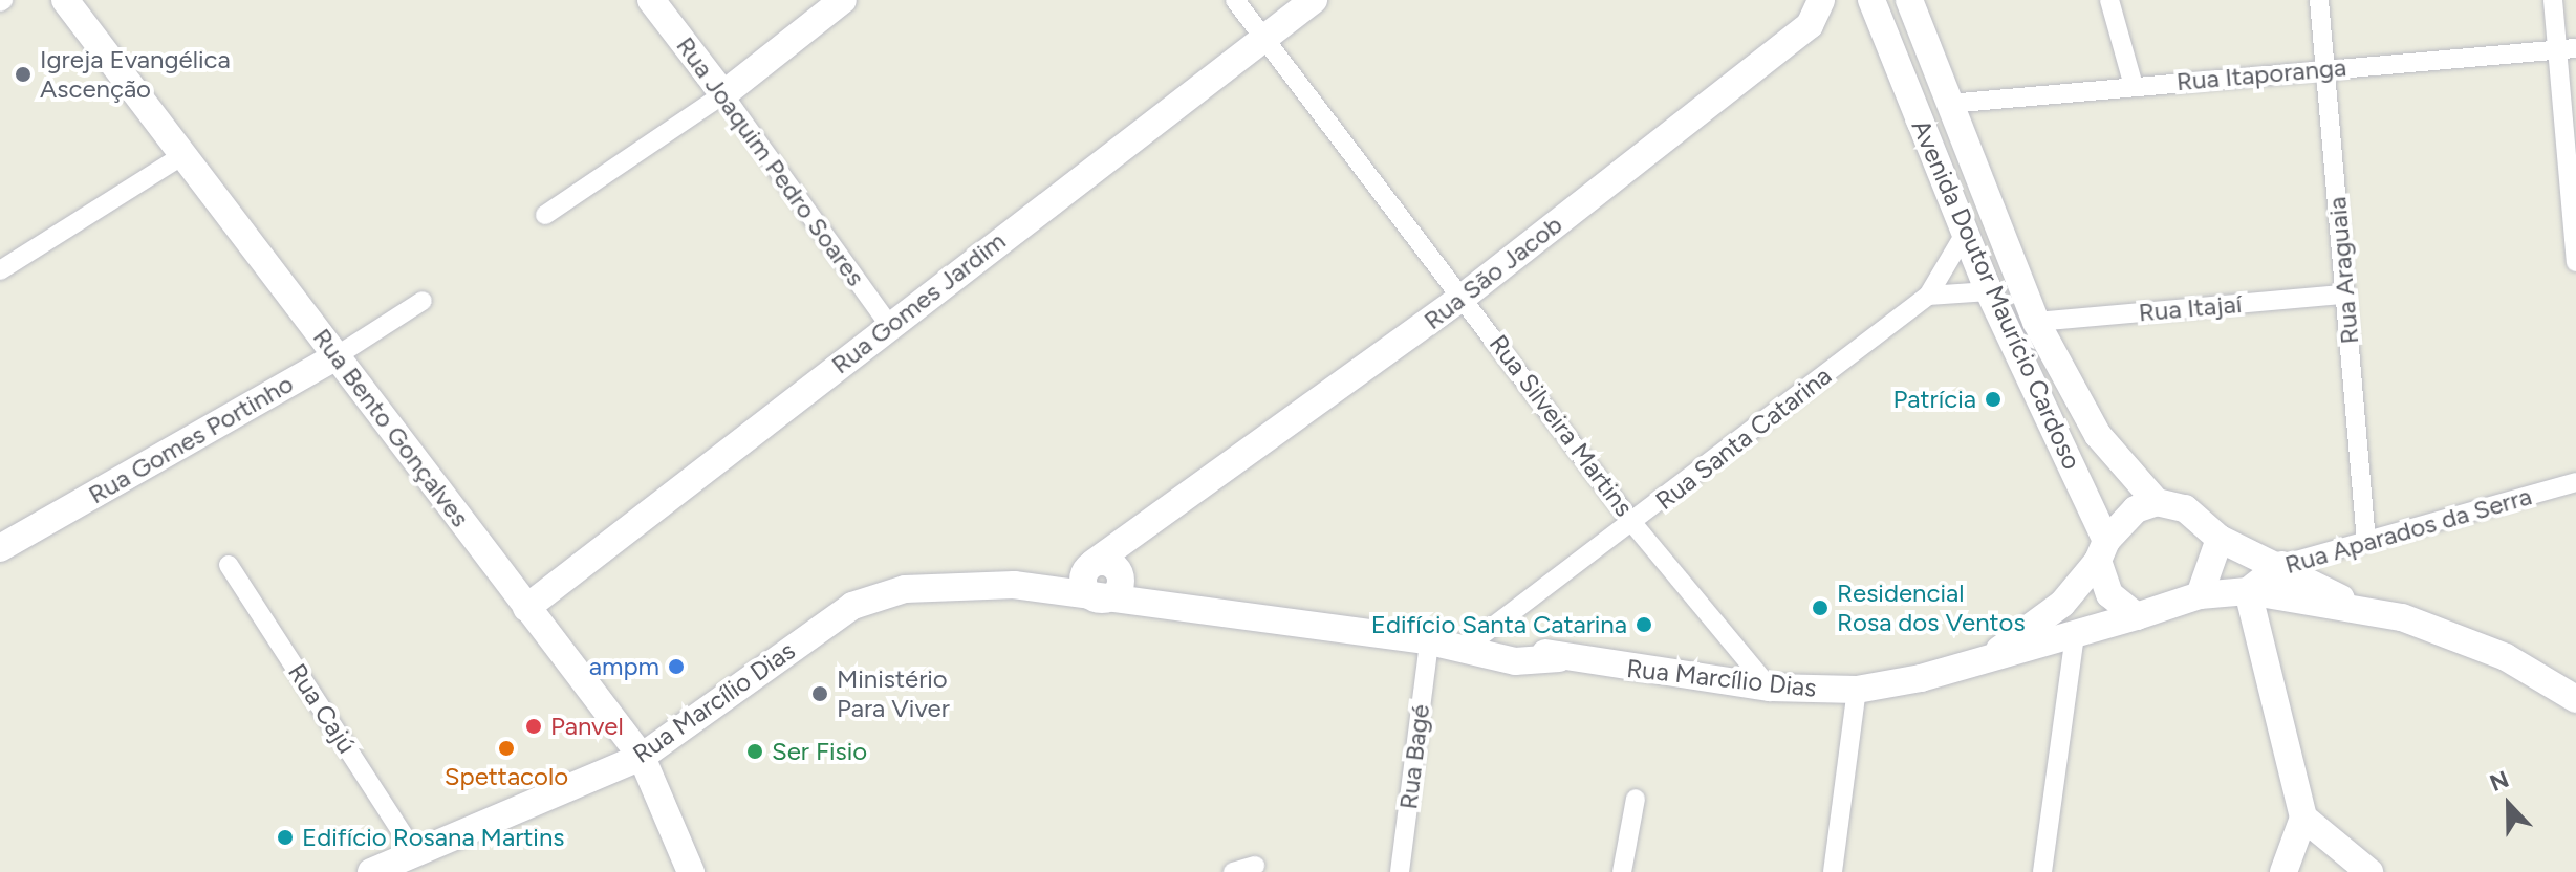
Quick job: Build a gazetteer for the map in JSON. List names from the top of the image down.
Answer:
{
  "streets": {
    "main road": [
      "Rua Joaquim Pedro Soares",
      "Rua São Jacob",
      "Avenida Doutor Maurício Cardoso",
      "Rua Gomes Jardim",
      "Rua Bento Gonçalves",
      "Rua Gomes Portinho",
      "Rua Aparados da Serra",
      "Rua Marcílio Dias"
    ],
    "street": [
      "Rua Itaporanga",
      "Rua Araguaia",
      "Rua Itajaí",
      "Rua Silveira Martins",
      "Rua Santa Catarina",
      "Rua Cajú",
      "Rua Bagé"
    ]
  },
  "crossings": [
    ["Rua Itaporanga", "Rua Araguaia"],
    ["Rua Itaporanga", "Avenida Doutor Maurício Cardoso"],
    ["Rua Joaquim Pedro Soares", "Rua Gomes Jardim"],
    ["Rua Araguaia", "Rua Itajaí"],
    ["Rua Araguaia", "Rua Aparados da Serra"],
    ["Rua São Jacob", "Rua Silveira Martins"],
    ["Rua São Jacob", "Rua Marcílio Dias"],
    ["Avenida Doutor Maurício Cardoso", "Rua Itajaí"],
    ["Avenida Doutor Maurício Cardoso", "Rua Santa Catarina"],
    ["Avenida Doutor Maurício Cardoso", "Rua Marcílio Dias"],
    ["Rua Gomes Jardim", "Rua Silveira Martins"],
    ["Rua Gomes Jardim", "Rua Bento Gonçalves"],
    ["Rua Silveira Martins", "Rua Santa Catarina"],
    ["Rua Silveira Martins", "Rua Marcílio Dias"],
    ["Rua Bento Gonçalves", "Rua Gomes Portinho"],
    ["Rua Bento Gonçalves", "Rua Marcílio Dias"],
    ["Rua Santa Catarina", "Rua Marcílio Dias"],
    ["Rua Marcílio Dias", "Rua Cajú"],
    ["Rua Marcílio Dias", "Rua Bagé"]
  ],
  "places": [
    "Igreja Evangélica Ascenção",
    "Patrícia",
    "Residencial Rosa dos Ventos",
    "Edifício Santa Catarina",
    "ampm",
    "Ministério Para Viver",
    "Panvel",
    "Spettacolo",
    "Ser Fisio",
    "Edifício Rosana Martins"
  ],
  "north": "top"
}
